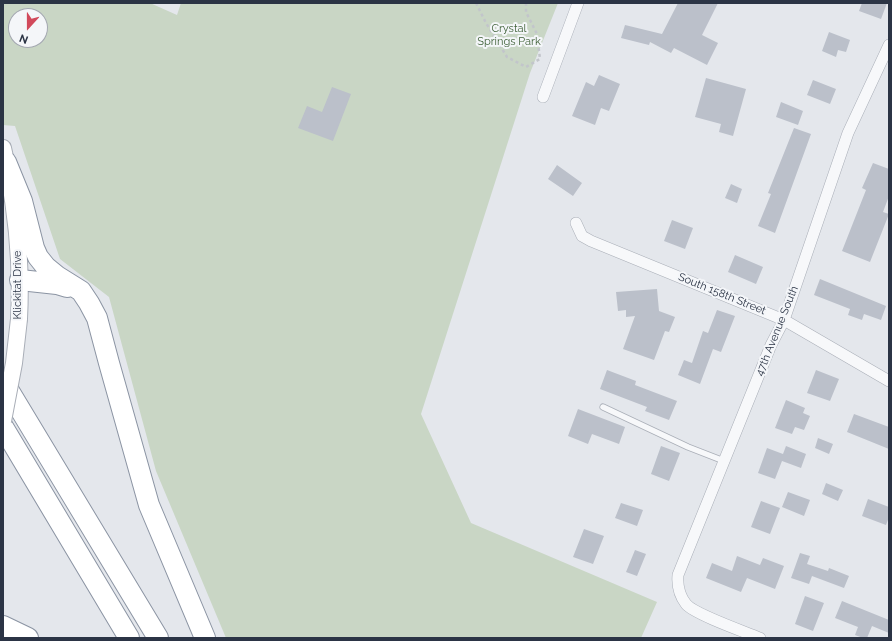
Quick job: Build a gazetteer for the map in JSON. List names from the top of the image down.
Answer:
{
  "streets": {
    "main road": ["Klickitat Drive"],
    "street": ["South 158th Street", "47th Avenue South"]
  },
  "crossings": [
    ["South 158th Street", "47th Avenue South"]
  ],
  "parks": ["Crystal Springs Park"],
  "north": "bottom"
}
